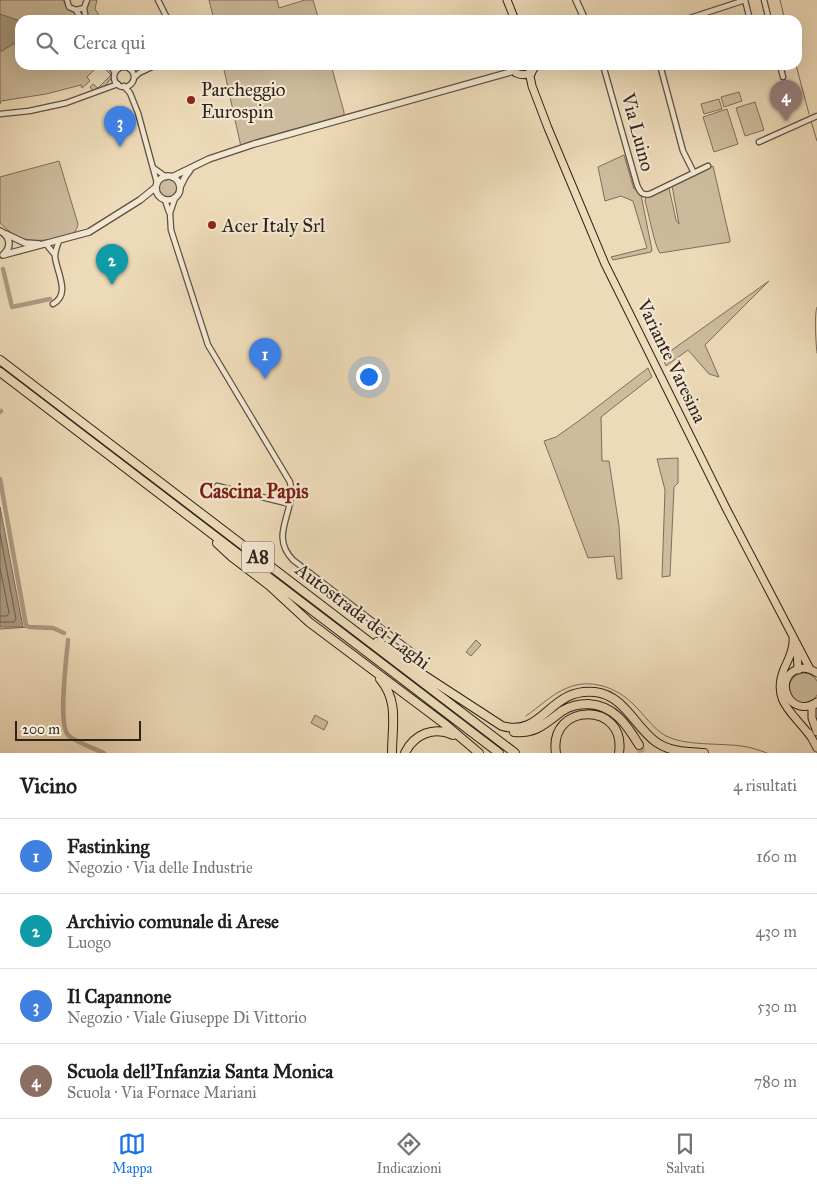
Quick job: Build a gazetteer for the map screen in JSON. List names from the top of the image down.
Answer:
{
  "streets": {
    "highway": ["A8", "Autostrada dei Laghi"],
    "main road": ["Variante Varesina"],
    "street": ["Via Luino"]
  },
  "districts": ["Cascina Papis"],
  "places": ["Parcheggio Eurospin", "Acer Italy Srl"],
  "scale_bar": "200 m",
  "page": {
    "search": "Cerca qui",
    "pins": [
      "4",
      "3",
      "2",
      "1"
    ],
    "scale": "200 m",
    "heading": ["Vicino", "4 risultati"],
    "list": [
      {
        "mark": "1",
        "name": "Fastinking",
        "note": "Negozio · Via delle Industrie",
        "value": "160 m"
      },
      {
        "mark": "2",
        "name": "Archivio comunale di Arese",
        "note": "Luogo",
        "value": "430 m"
      },
      {
        "mark": "3",
        "name": "Il Capannone",
        "note": "Negozio · Viale Giuseppe Di Vittorio",
        "value": "530 m"
      },
      {
        "mark": "4",
        "name": "Scuola dell'Infanzia Santa Monica",
        "note": "Scuola · Via Fornace Mariani",
        "value": "780 m"
      }
    ],
    "nav": ["Mappa", "Indicazioni", "Salvati"]
  }
}
